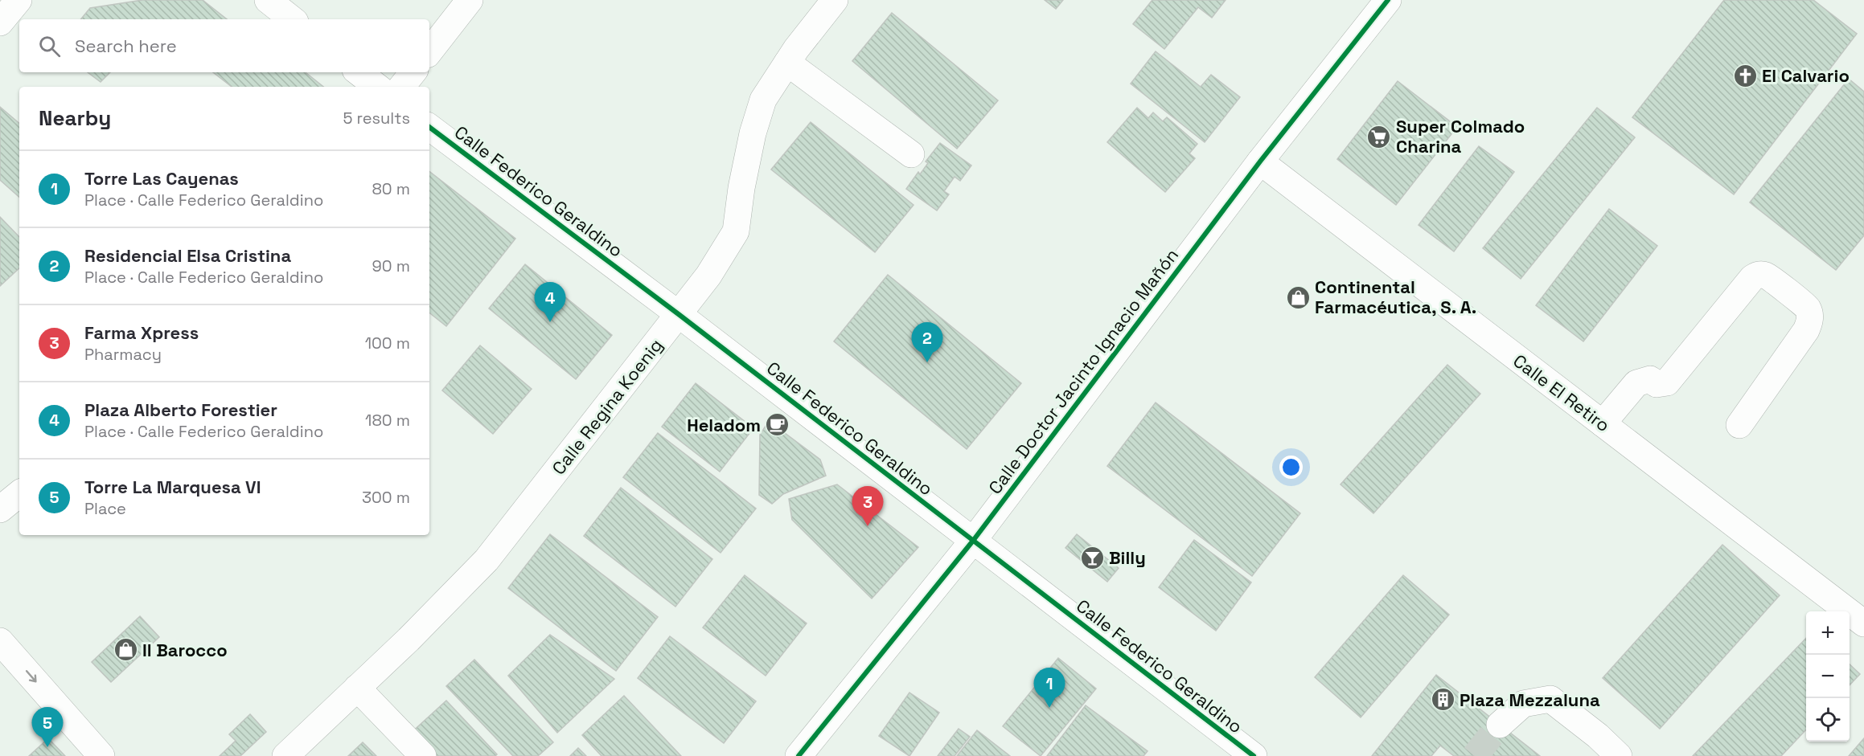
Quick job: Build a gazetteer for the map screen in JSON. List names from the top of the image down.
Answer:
{
  "streets": {
    "street": [
      "Calle Federico Geraldino",
      "Calle Doctor Jacinto Ignacio Mañón",
      "Calle El Retiro",
      "Calle Regina Koenig"
    ]
  },
  "crossings": [
    ["Calle Federico Geraldino", "Calle Doctor Jacinto Ignacio Mañón"],
    ["Calle Federico Geraldino", "Calle Regina Koenig"],
    ["Calle Doctor Jacinto Ignacio Mañón", "Calle El Retiro"]
  ],
  "places": {
    "church": ["El Calvario"],
    "supermarket": ["Super Colmado Charina"],
    "shop": ["Continental Farmacéutica, S. A.", "Il Barocco"],
    "cafe": ["Heladom"],
    "bar": ["Billy"],
    "building": ["Plaza Mezzaluna"]
  },
  "page": {
    "search": "Search here",
    "heading": ["Nearby", "5 results"],
    "list": [
      {
        "mark": "1",
        "name": "Torre Las Cayenas",
        "note": "Place · Calle Federico Geraldino",
        "value": "80 m"
      },
      {
        "mark": "2",
        "name": "Residencial Elsa Cristina",
        "note": "Place · Calle Federico Geraldino",
        "value": "90 m"
      },
      {
        "mark": "3",
        "name": "Farma Xpress",
        "note": "Pharmacy",
        "value": "100 m"
      },
      {
        "mark": "4",
        "name": "Plaza Alberto Forestier",
        "note": "Place · Calle Federico Geraldino",
        "value": "180 m"
      },
      {
        "mark": "5",
        "name": "Torre La Marquesa VI",
        "note": "Place",
        "value": "300 m"
      }
    ],
    "pins": [
      "4",
      "2",
      "3",
      "1",
      "5"
    ],
    "map_buttons": ["+", "−"]
  }
}
